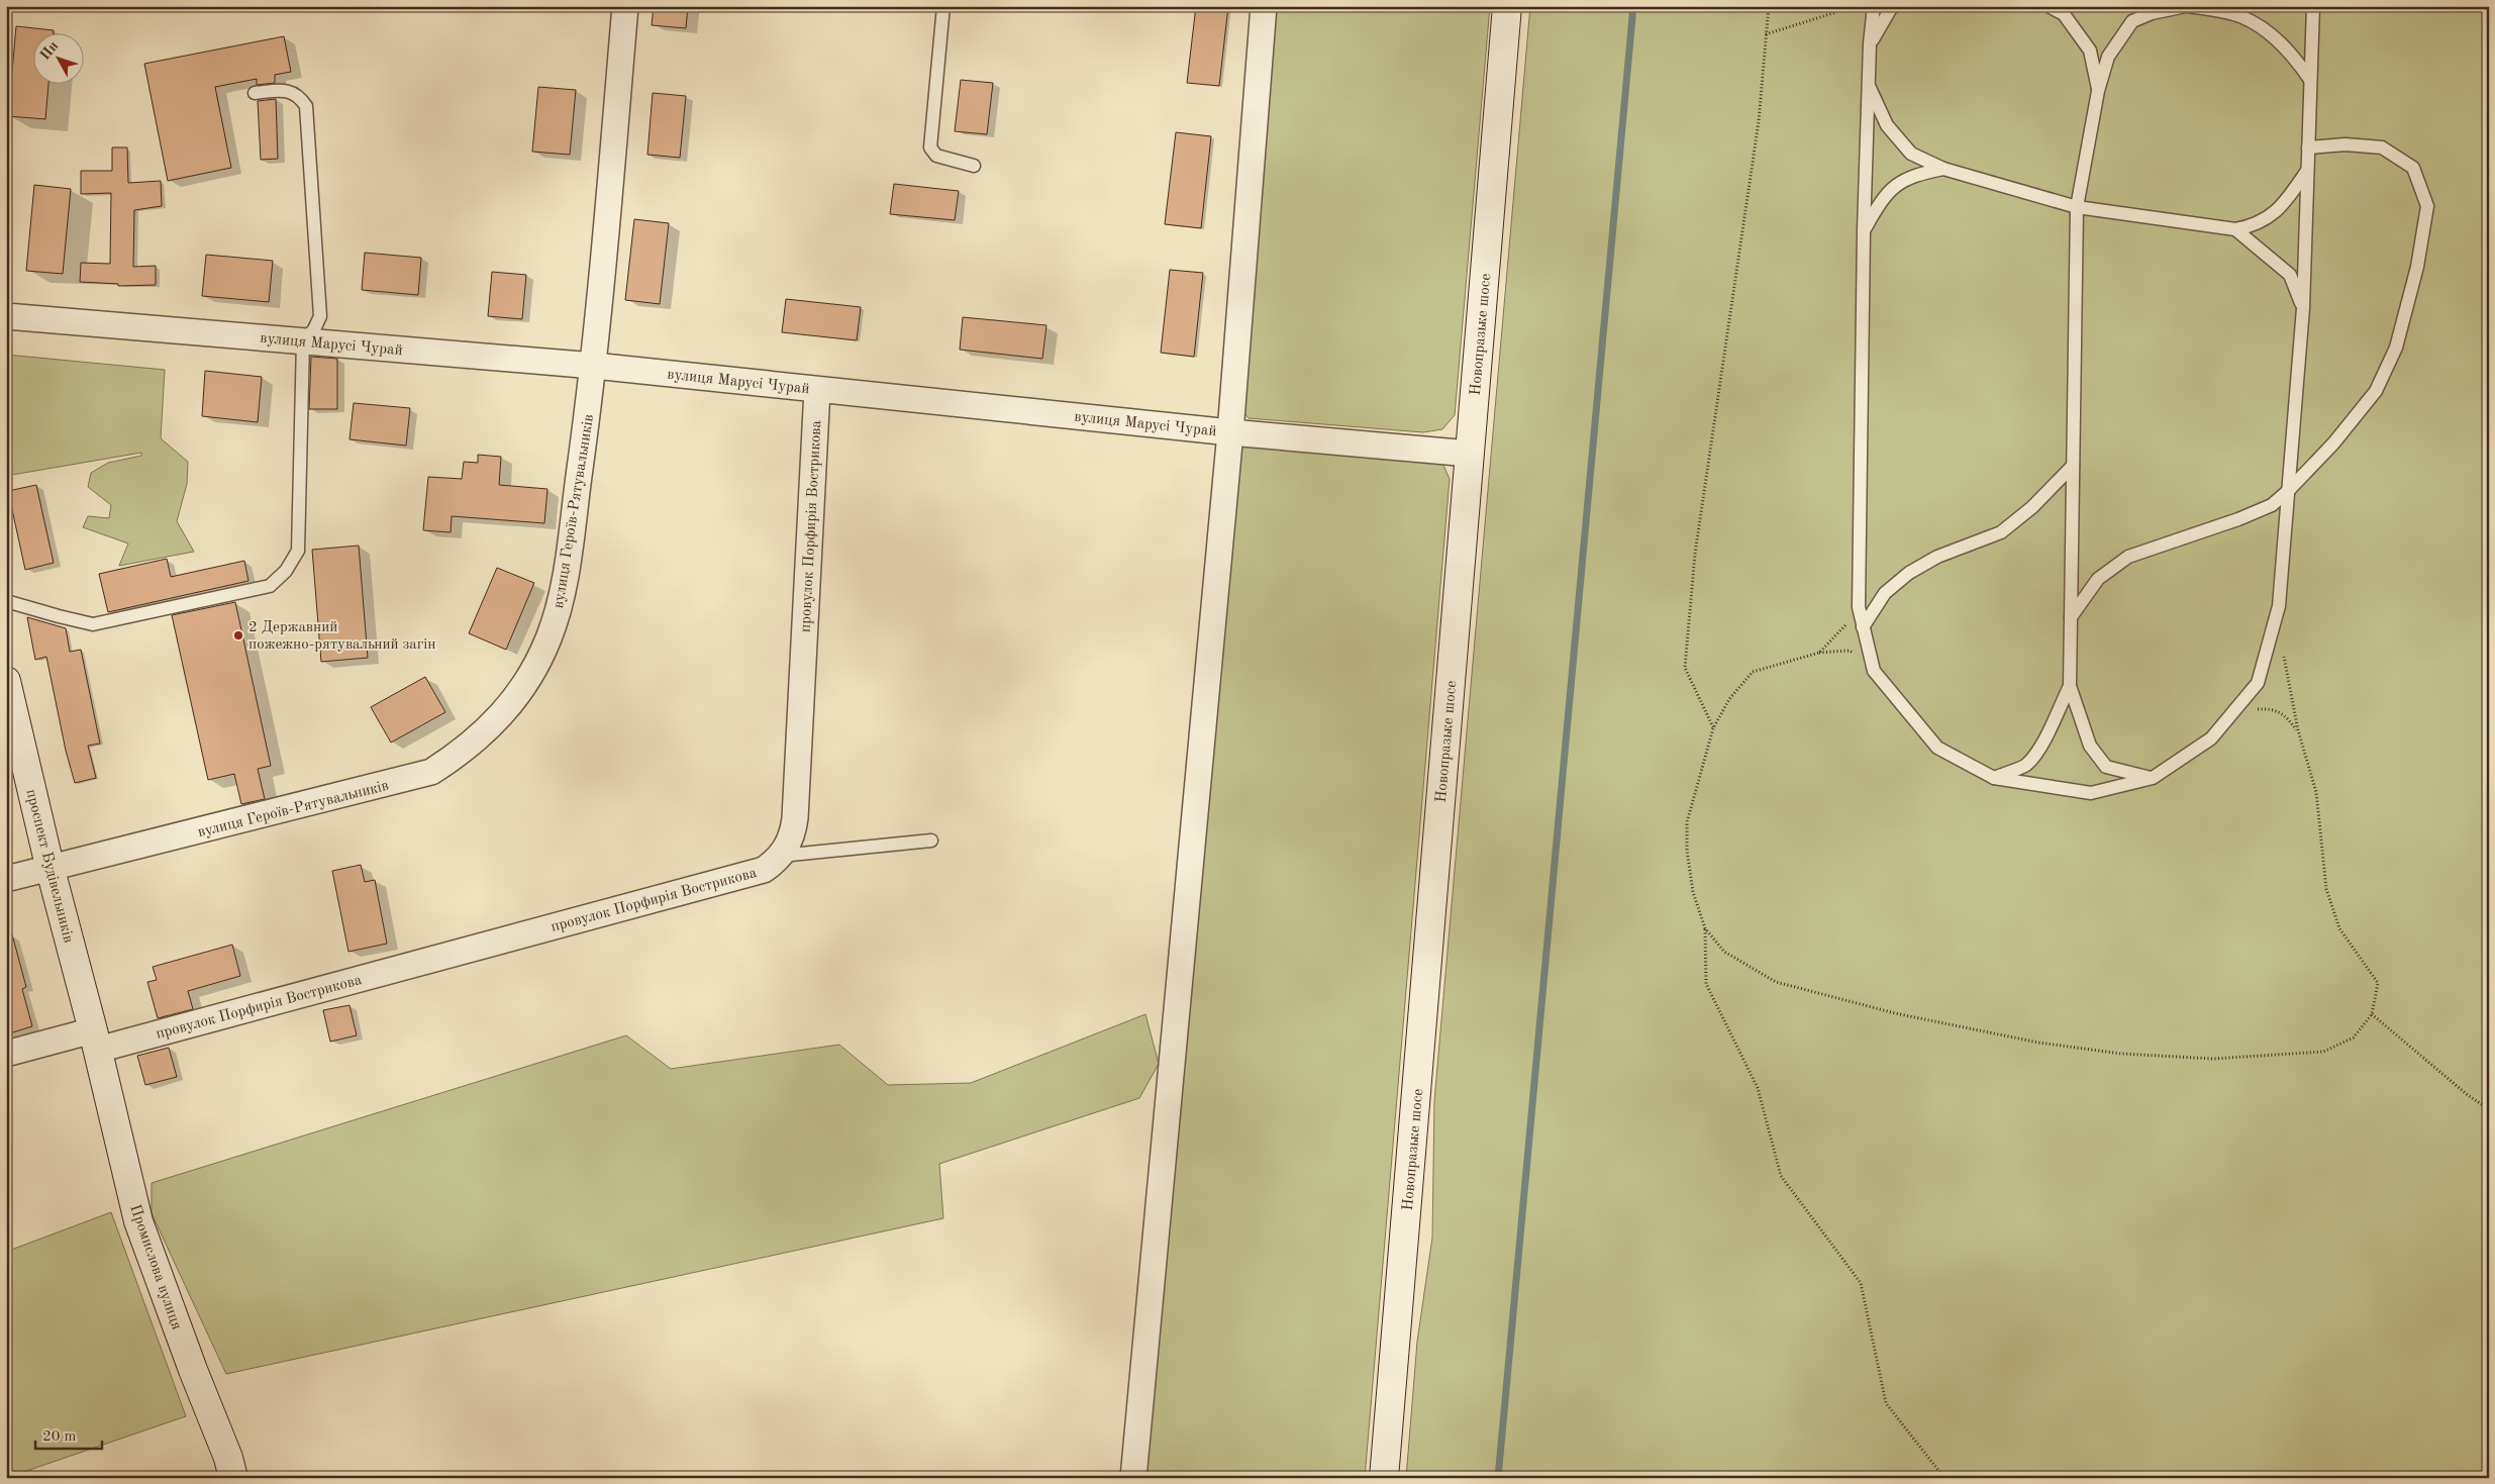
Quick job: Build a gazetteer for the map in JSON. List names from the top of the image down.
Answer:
{
  "streets": {
    "main road": ["Новопразьке шосе", "проспект Будівельників", "Промислова вулиця"],
    "street": ["вулиця Марусі Чурай", "вулиця Героїв-Рятувальників", "провулок Порфирія Вострикова"]
  },
  "crossings": [
    ["Новопразьке шосе", "вулиця Марусі Чурай"],
    ["вулиця Марусі Чурай", "вулиця Героїв-Рятувальників"],
    ["вулиця Марусі Чурай", "провулок Порфирія Вострикова"],
    ["вулиця Героїв-Рятувальників", "проспект Будівельників"],
    ["провулок Порфирія Вострикова", "проспект Будівельників"],
    ["провулок Порфирія Вострикова", "Промислова вулиця"],
    ["проспект Будівельників", "Промислова вулиця"]
  ],
  "places": ["2 Державний пожежно-рятувальний загін"],
  "scale_bar": "20 m",
  "north": "top left"
}
